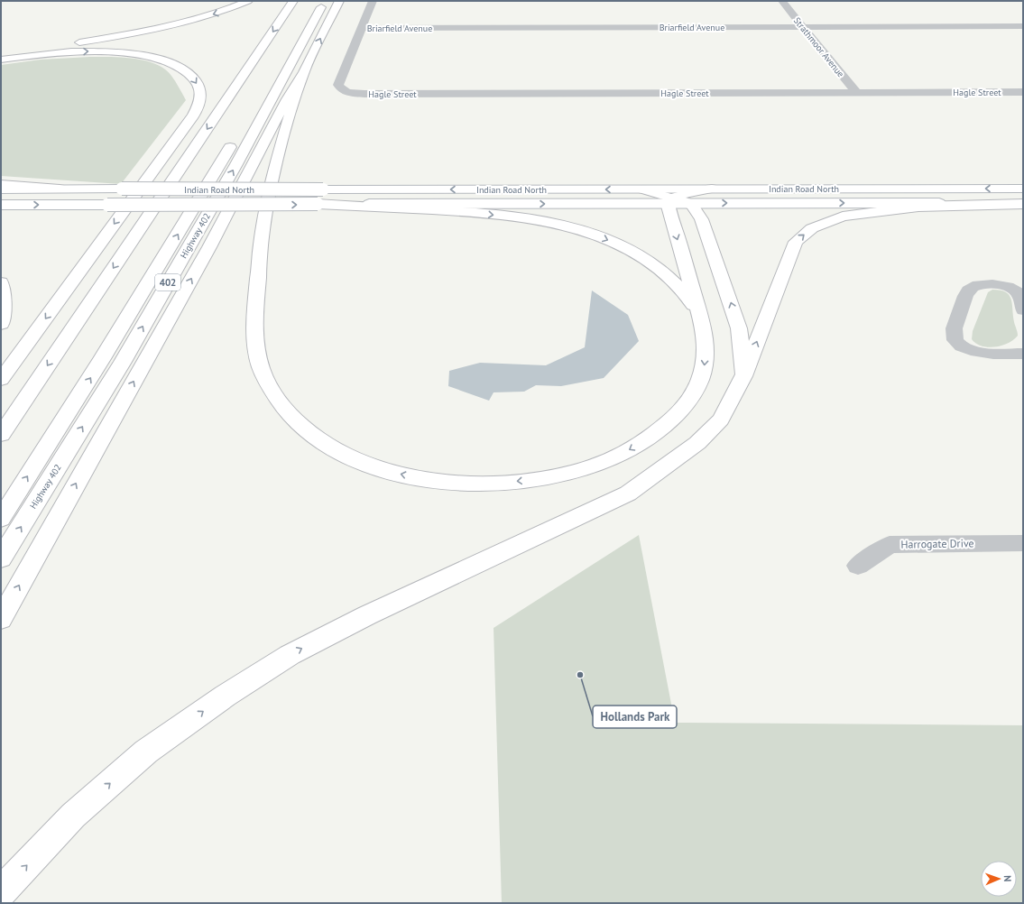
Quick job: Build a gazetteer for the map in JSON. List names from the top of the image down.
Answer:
{
  "streets": {
    "main road": ["Indian Road North", "Highway 402", "402"],
    "street": [
      "Briarfield Avenue",
      "Strathmoor Avenue",
      "Hagle Street",
      "Harrogate Drive"
    ]
  },
  "crossings": [
    ["Briarfield Avenue", "Strathmoor Avenue"],
    ["Briarfield Avenue", "Hagle Street"],
    ["Strathmoor Avenue", "Hagle Street"]
  ],
  "places": ["Hollands Park"],
  "north": "right"
}
